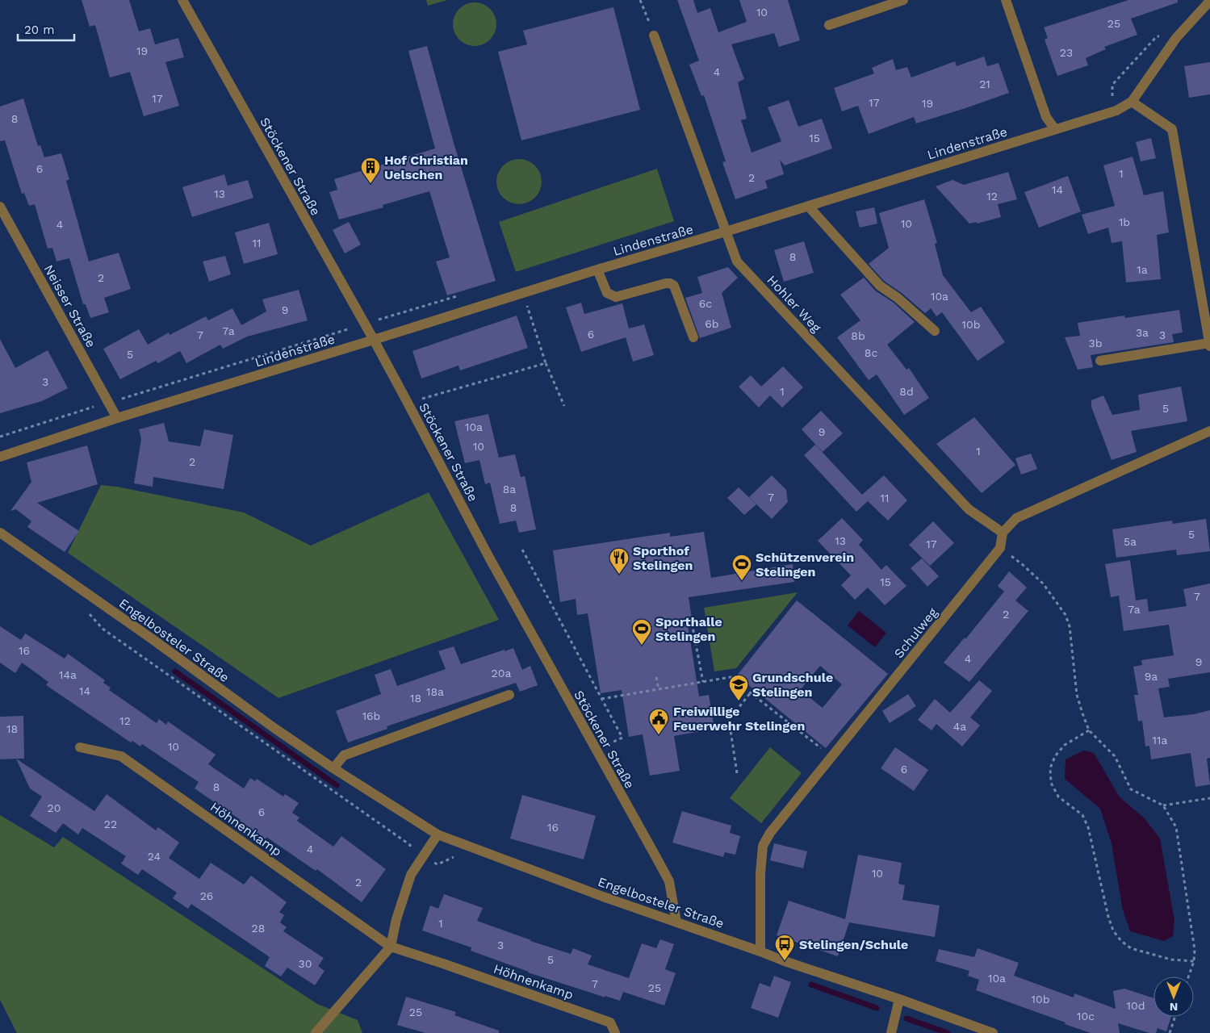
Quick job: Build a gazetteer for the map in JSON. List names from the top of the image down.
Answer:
{
  "streets": {
    "street": [
      "Lindenstraße",
      "Stöckener Straße",
      "Hohler Weg",
      "Neisser Straße",
      "Schulweg",
      "Engelbosteler Straße",
      "Höhnenkamp"
    ]
  },
  "crossings": [
    ["Lindenstraße", "Stöckener Straße"],
    ["Lindenstraße", "Hohler Weg"],
    ["Lindenstraße", "Neisser Straße"],
    ["Stöckener Straße", "Engelbosteler Straße"],
    ["Schulweg", "Engelbosteler Straße"]
  ],
  "places": {
    "building": ["Hof Christian Uelschen"],
    "restaurant": ["Sporthof Stelingen"],
    "sports": ["Schützenverein Stelingen", "Sporthalle Stelingen"],
    "school or university": ["Grundschule Stelingen"],
    "public building": ["Freiwillige Feuerwehr Stelingen"],
    "bus stop": ["Stelingen/Schule"]
  },
  "house_numbers": [
    "10",
    "25",
    "19",
    "23",
    "4",
    "21",
    "17",
    "17",
    "19",
    "8",
    "15",
    "6",
    "1",
    "2",
    "14",
    "13",
    "12",
    "1b",
    "10",
    "4",
    "11",
    "8",
    "1a",
    "2",
    "10a",
    "6c",
    "9",
    "6b",
    "10b",
    "7a",
    "3a",
    "6",
    "7",
    "3",
    "8b",
    "3b",
    "8c",
    "5",
    "3",
    "1",
    "8d",
    "5",
    "10a",
    "9",
    "10",
    "1",
    "2",
    "8a",
    "7",
    "11",
    "8",
    "5",
    "13",
    "5a",
    "17",
    "15",
    "7",
    "7a",
    "2",
    "16",
    "4",
    "9",
    "20a",
    "14a",
    "9a",
    "14",
    "18a",
    "18",
    "16b",
    "12",
    "4a",
    "18",
    "11a",
    "10",
    "6",
    "8",
    "20",
    "6",
    "22",
    "16",
    "4",
    "24",
    "10",
    "2",
    "26",
    "1",
    "28",
    "3",
    "5",
    "30",
    "10a",
    "7",
    "25",
    "10b",
    "10d",
    "25",
    "10c"
  ],
  "scale_bar": "20 m",
  "north": "bottom"
}
